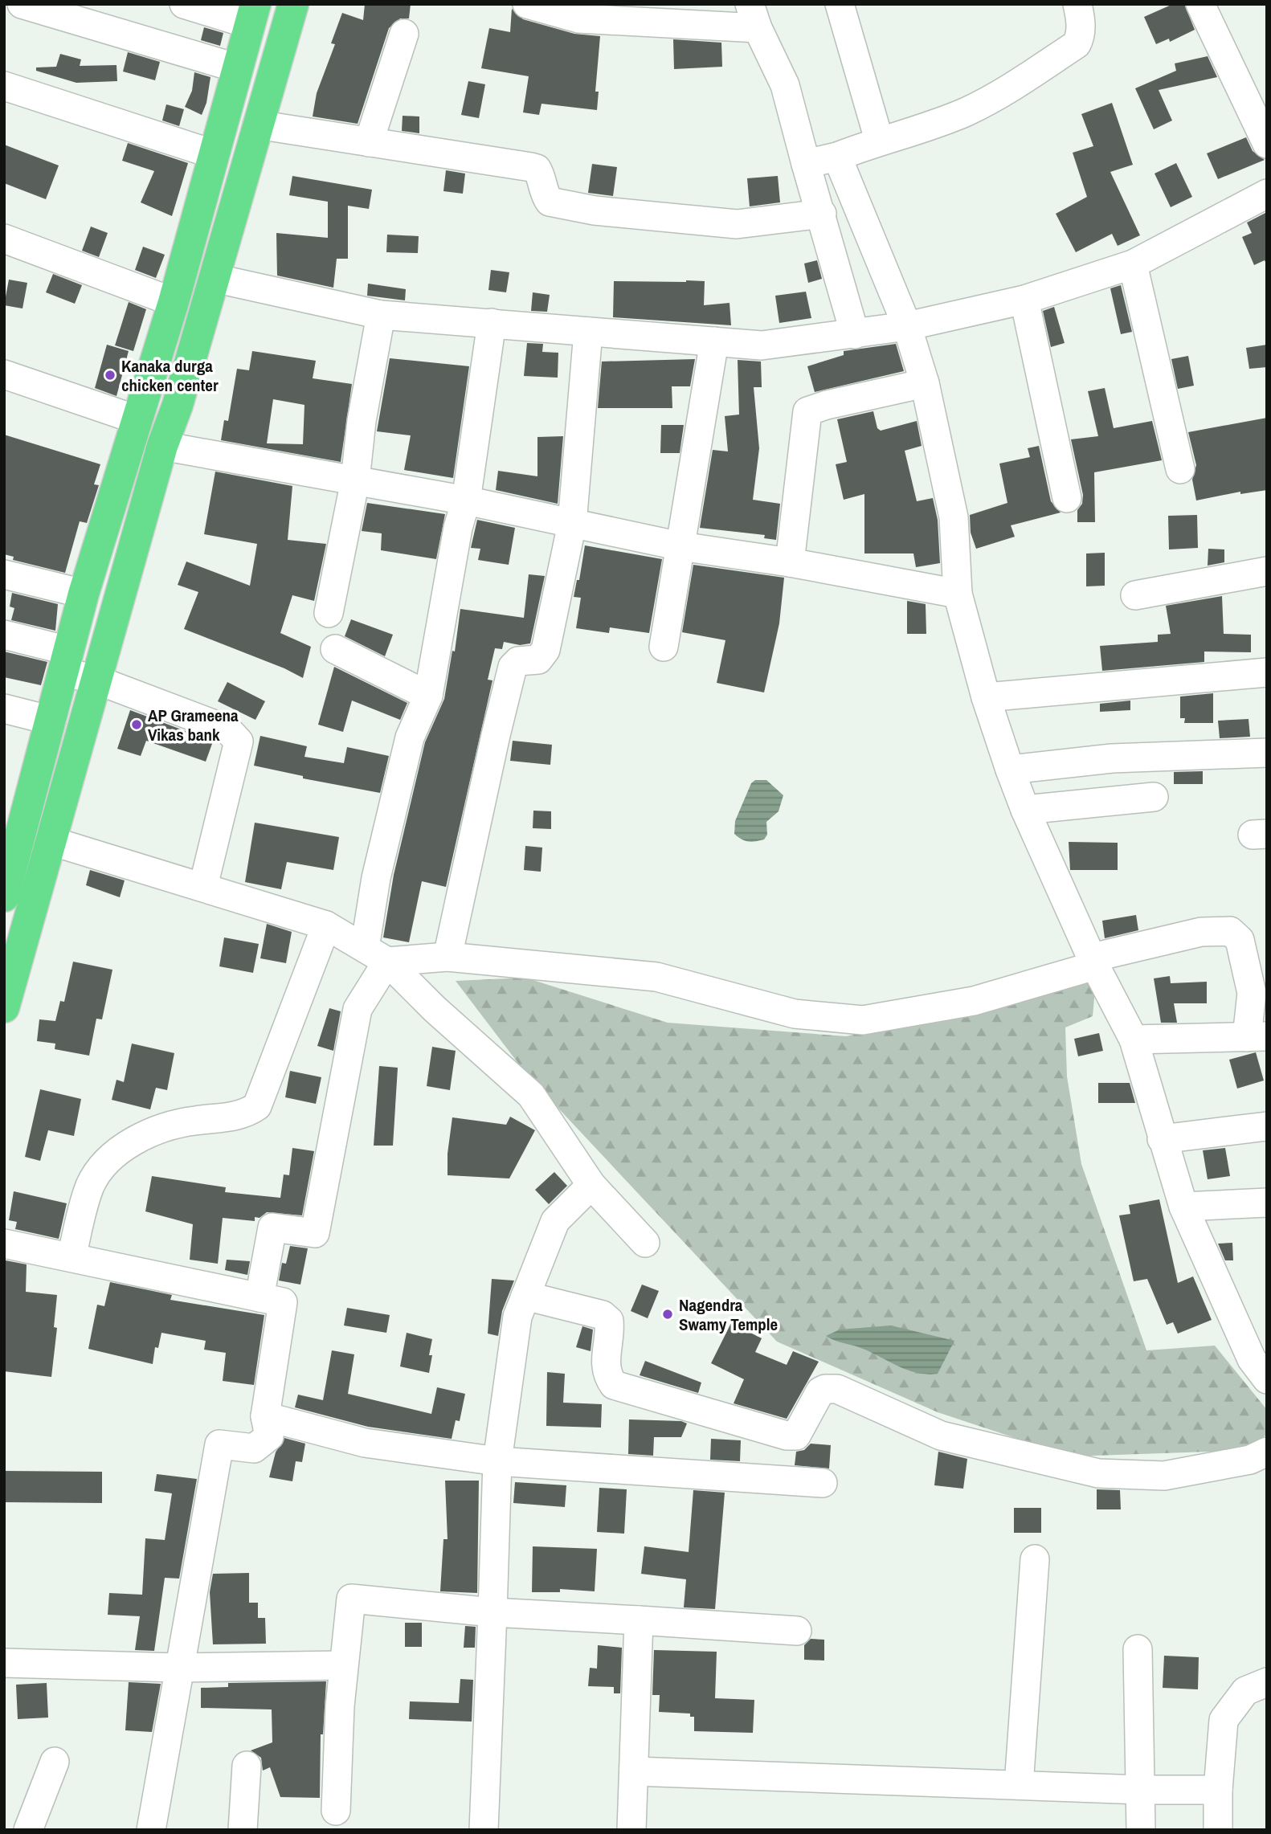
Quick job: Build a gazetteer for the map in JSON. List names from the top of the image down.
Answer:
{
  "places": ["Kanaka durga chicken center", "AP Grameena Vikas bank", "Nagendra Swamy Temple"]
}
